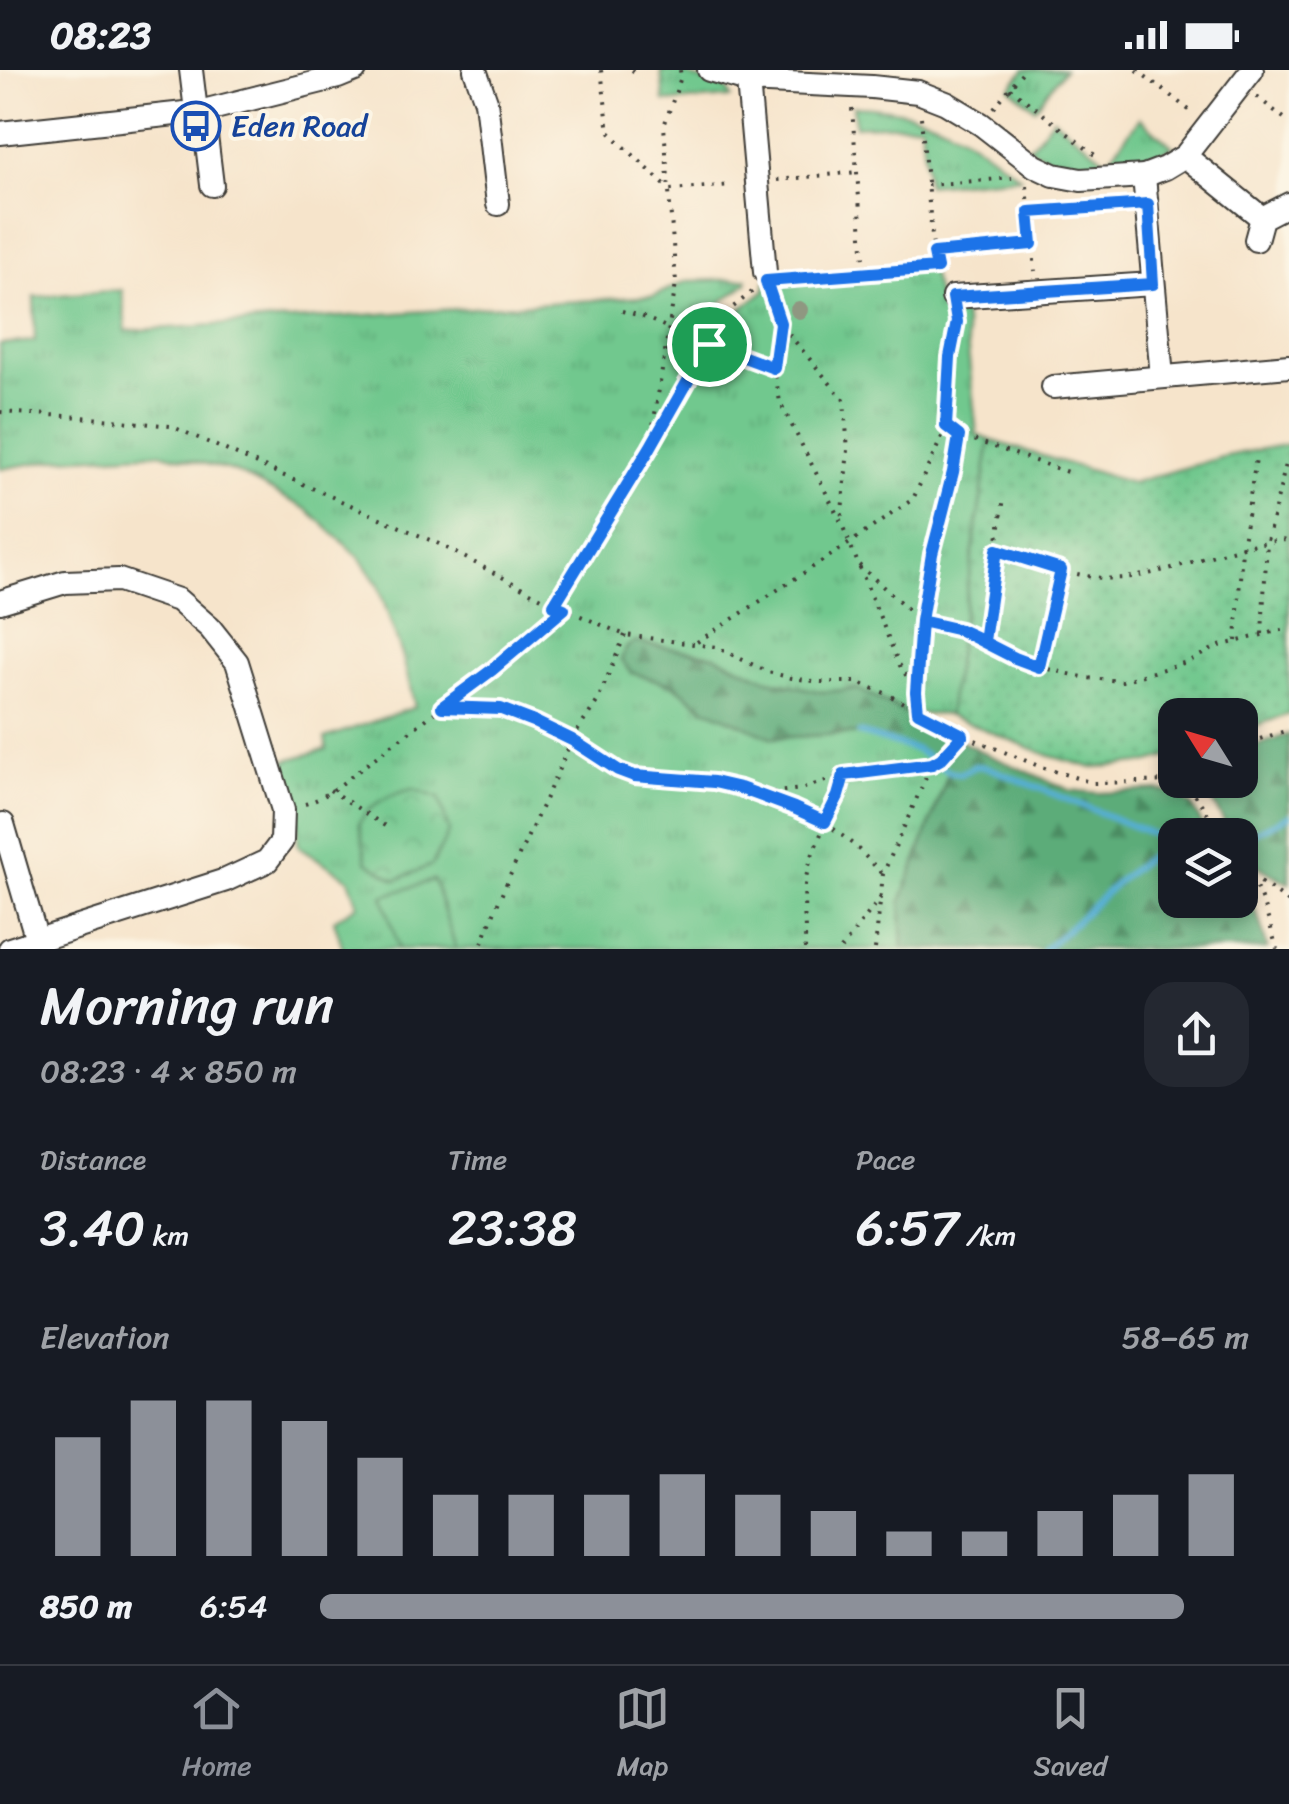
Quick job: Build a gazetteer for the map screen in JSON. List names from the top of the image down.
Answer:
{
  "places": {
    "bus stop": ["Eden Road"]
  },
  "north": "top left",
  "page": {
    "status": "08:23",
    "heading": ["Morning run", "08:23 · 4 × 850 m"],
    "stats": [
      ["Distance", "3.40 km"],
      ["Time", "23:38"],
      ["Pace", "6:57 /km"]
    ],
    "chart": ["Elevation", "58–65 m"],
    "list": [
      {
        "name": "850 m",
        "note": "6:54"
      }
    ],
    "tabs": ["Home", "Map", "Saved"]
  }
}
